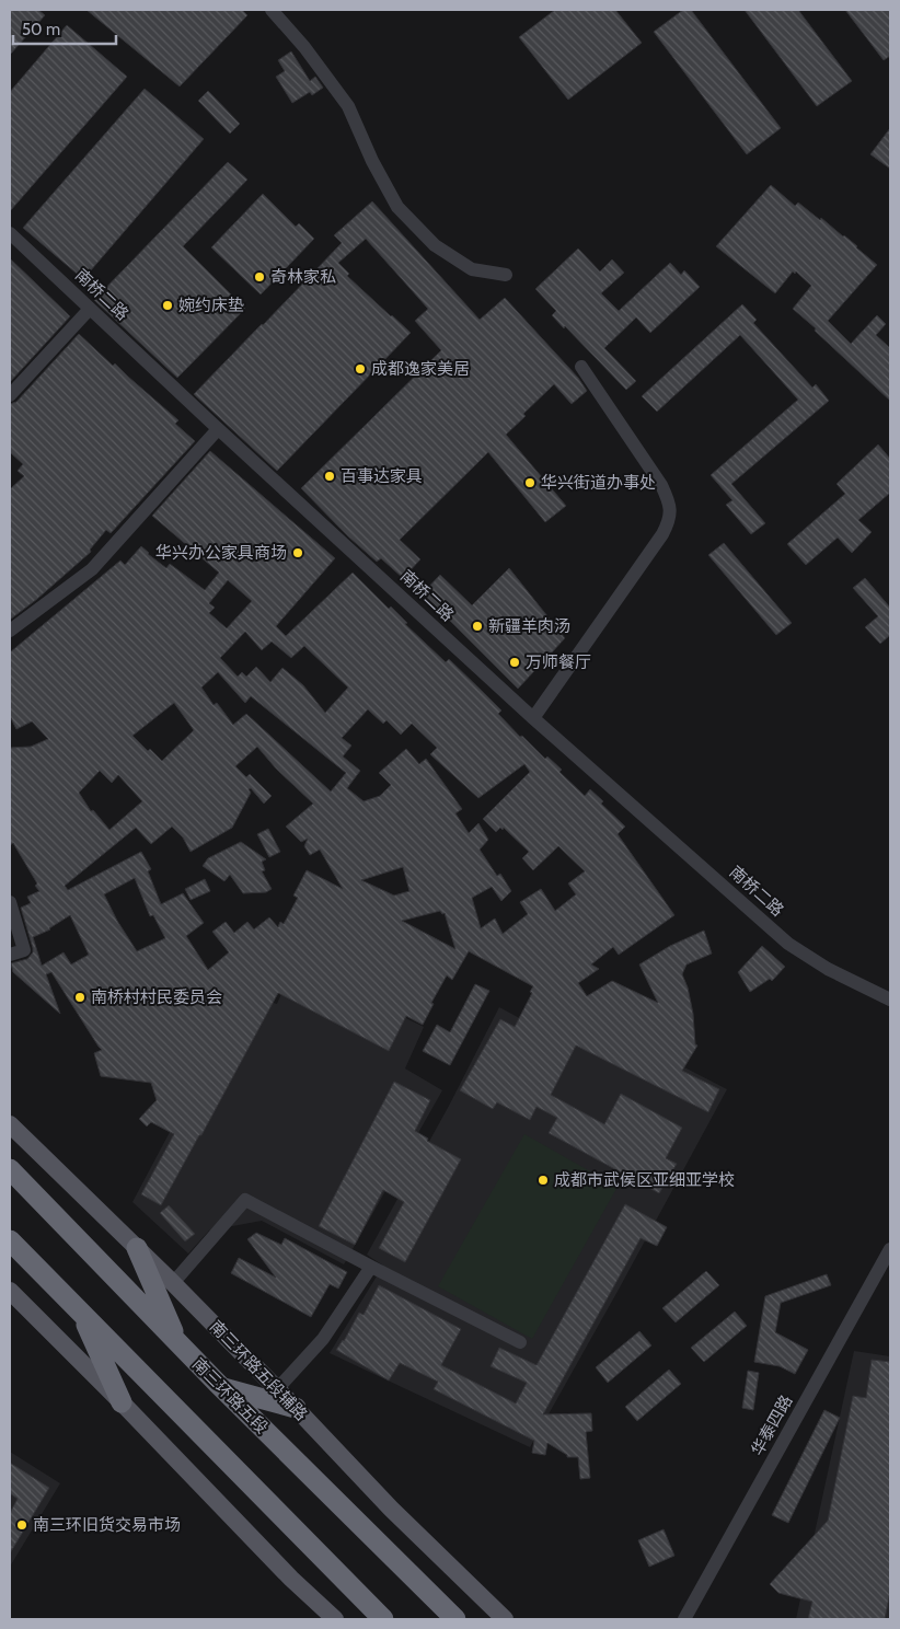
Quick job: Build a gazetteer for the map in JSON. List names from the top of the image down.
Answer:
{
  "streets": {
    "highway": ["南三环路五段"],
    "main road": ["南三环路五段辅路"],
    "street": ["南桥二路", "华泰四路"]
  },
  "places": [
    "奇林家私",
    "婉约床垫",
    "成都逸家美居",
    "百事达家具",
    "华兴街道办事处",
    "华兴办公家具商场",
    "新疆羊肉汤",
    "万师餐厅",
    "南桥村村民委员会",
    "成都市武侯区亚细亚学校",
    "南三环旧货交易市场"
  ],
  "scale_bar": "50 m"
}
